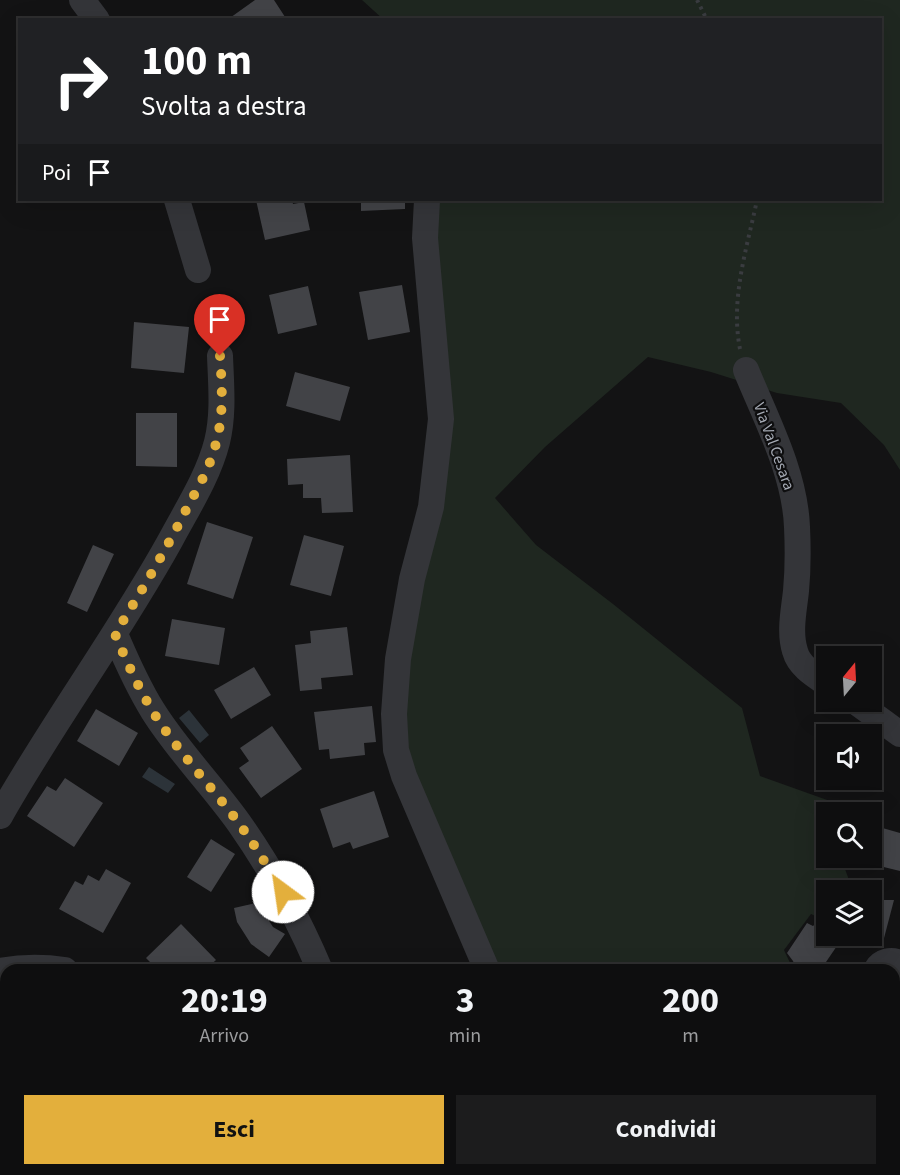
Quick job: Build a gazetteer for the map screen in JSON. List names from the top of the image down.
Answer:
{
  "streets": {
    "street": ["Via Val Cesara"]
  },
  "north": "top",
  "page": {
    "turn": ["100 m", "Svolta a destra"],
    "then": "Poi",
    "eta": [
      "20:19",
      "Arrivo",
      "3",
      "min",
      "200",
      "m"
    ],
    "buttons": ["Esci", "Condividi"]
  }
}
